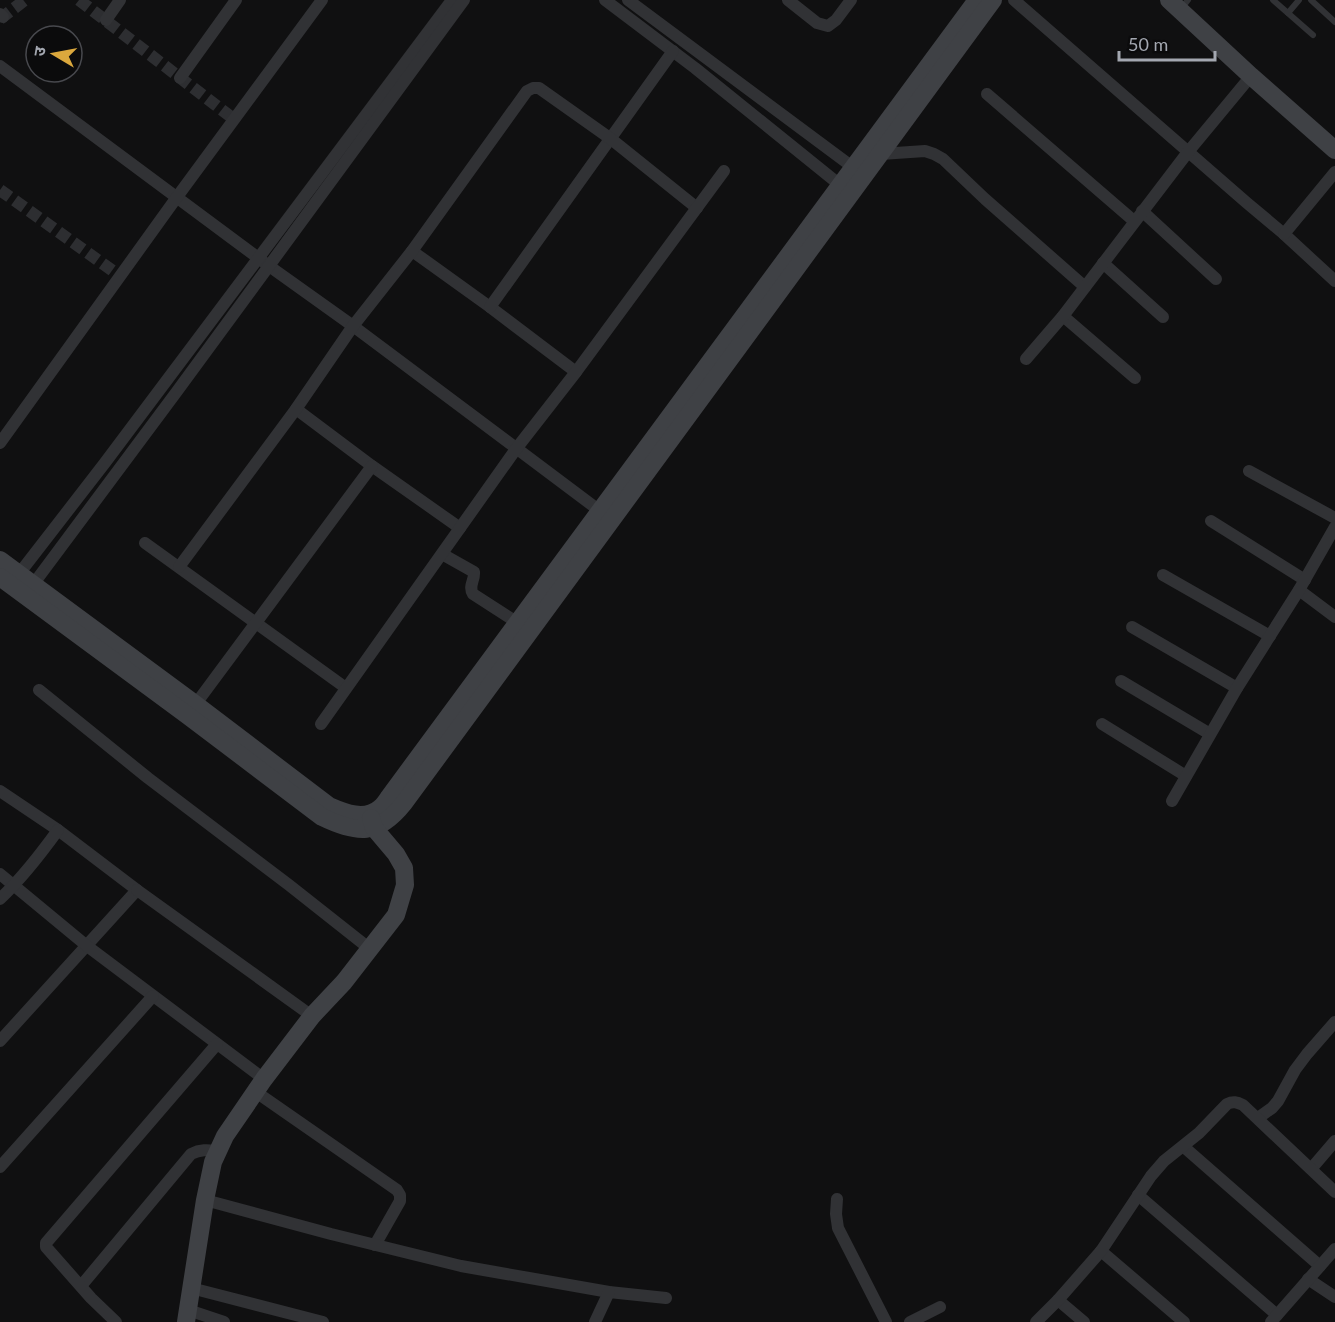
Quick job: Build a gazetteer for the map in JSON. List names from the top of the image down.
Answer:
{
  "scale_bar": "50 m",
  "north": "left"
}
